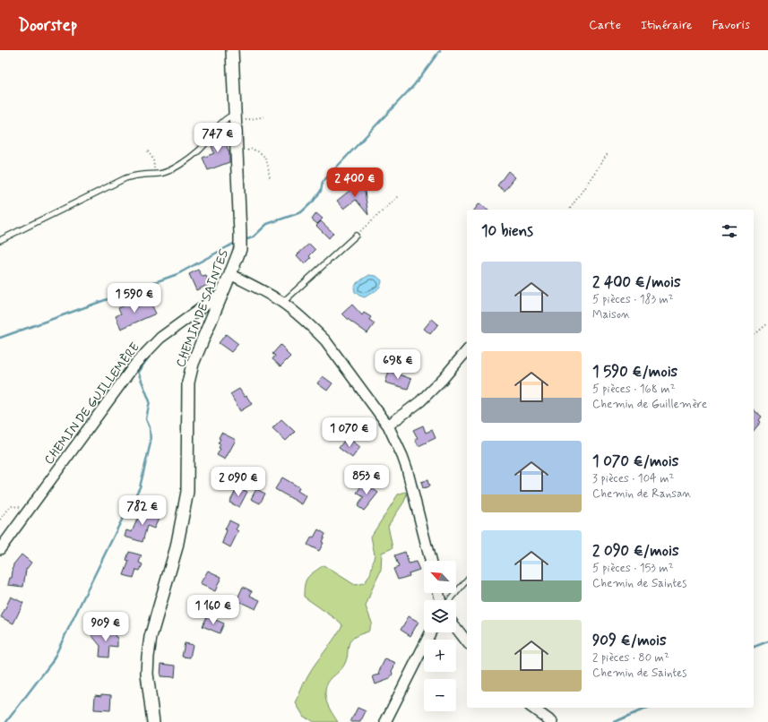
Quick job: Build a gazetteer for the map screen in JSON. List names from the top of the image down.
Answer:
{
  "streets": {
    "street": ["CHEMIN DE SAINTES", "CHEMIN DE GUILLEMÈRE"]
  },
  "crossings": [
    ["CHEMIN DE SAINTES", "CHEMIN DE GUILLEMÈRE"]
  ],
  "north": "top left",
  "page": {
    "header": "Doorstep",
    "nav": ["Carte", "Itinéraire", "Favoris"],
    "price": [
      "747 €",
      "2 400 €",
      "1 590 €",
      "698 €",
      "1 070 €",
      "853 €",
      "2 090 €",
      "782 €",
      "1 160 €",
      "909 €"
    ],
    "heading": "10 biens",
    "list": [
      {
        "name": "2 400 €/mois",
        "note": "5 pièces · 183 m² · Maison"
      },
      {
        "name": "1 590 €/mois",
        "note": "5 pièces · 168 m² · Chemin de Guillemère"
      },
      {
        "name": "1 070 €/mois",
        "note": "3 pièces · 104 m² · Chemin de Ransan"
      },
      {
        "name": "2 090 €/mois",
        "note": "5 pièces · 153 m² · Chemin de Saintes"
      },
      {
        "name": "909 €/mois",
        "note": "2 pièces · 80 m² · Chemin de Saintes"
      }
    ],
    "map_buttons": ["+", "−"]
  }
}
